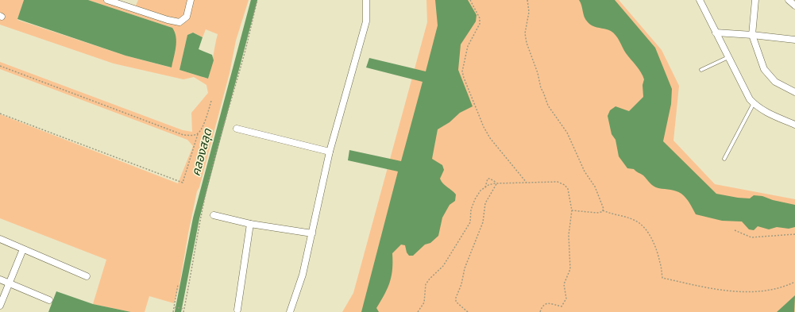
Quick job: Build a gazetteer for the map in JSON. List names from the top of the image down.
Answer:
{
  "water": ["คลองสลุด"]
}
